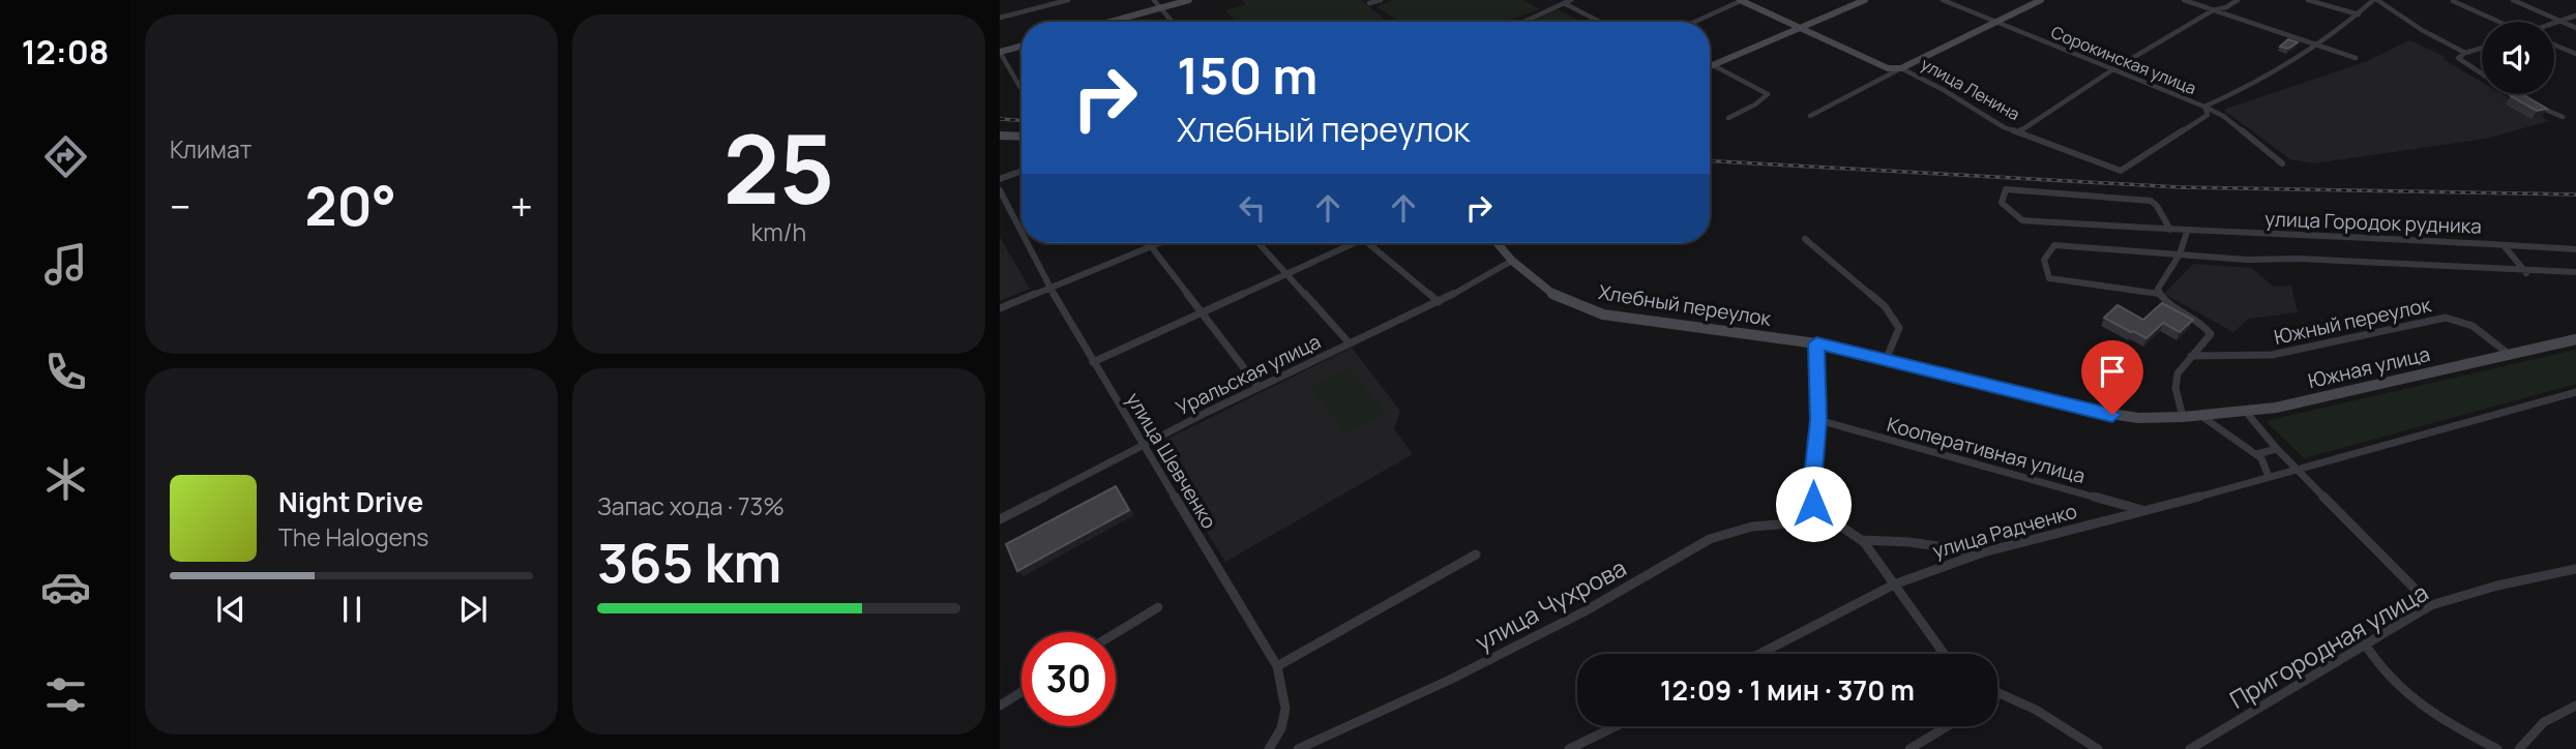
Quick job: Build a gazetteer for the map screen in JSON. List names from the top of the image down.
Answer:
{
  "streets": {
    "street": [
      "Сорокинская улица",
      "улица Ленина",
      "улица Городок рудника",
      "Хлебный переулок",
      "Южный переулок",
      "Южная улица",
      "Уральская улица",
      "Кооперативная улица",
      "улица Шевченко",
      "улица Радченко",
      "улица Чухрова",
      "Пригородная улица"
    ]
  },
  "crossings": [
    ["Сорокинская улица", "улица Ленина"],
    ["Хлебный переулок", "Южная улица"],
    ["Хлебный переулок", "Уральская улица"],
    ["Южный переулок", "Южная улица"],
    ["Уральская улица", "улица Шевченко"],
    ["Кооперативная улица", "улица Радченко"]
  ],
  "page": {
    "tabs": "12:08",
    "tile": [
      "Климат",
      ["25", "km/h"],
      ["Запас хода · 73%", "365 km"]
    ],
    "turn": ["150 m", "Хлебный переулок"],
    "heat": ["−", "20°", "+"],
    "song": ["Night Drive", "The Halogens"],
    "limit": "30",
    "trip": "12:09 · 1 мин · 370 m"
  }
}
